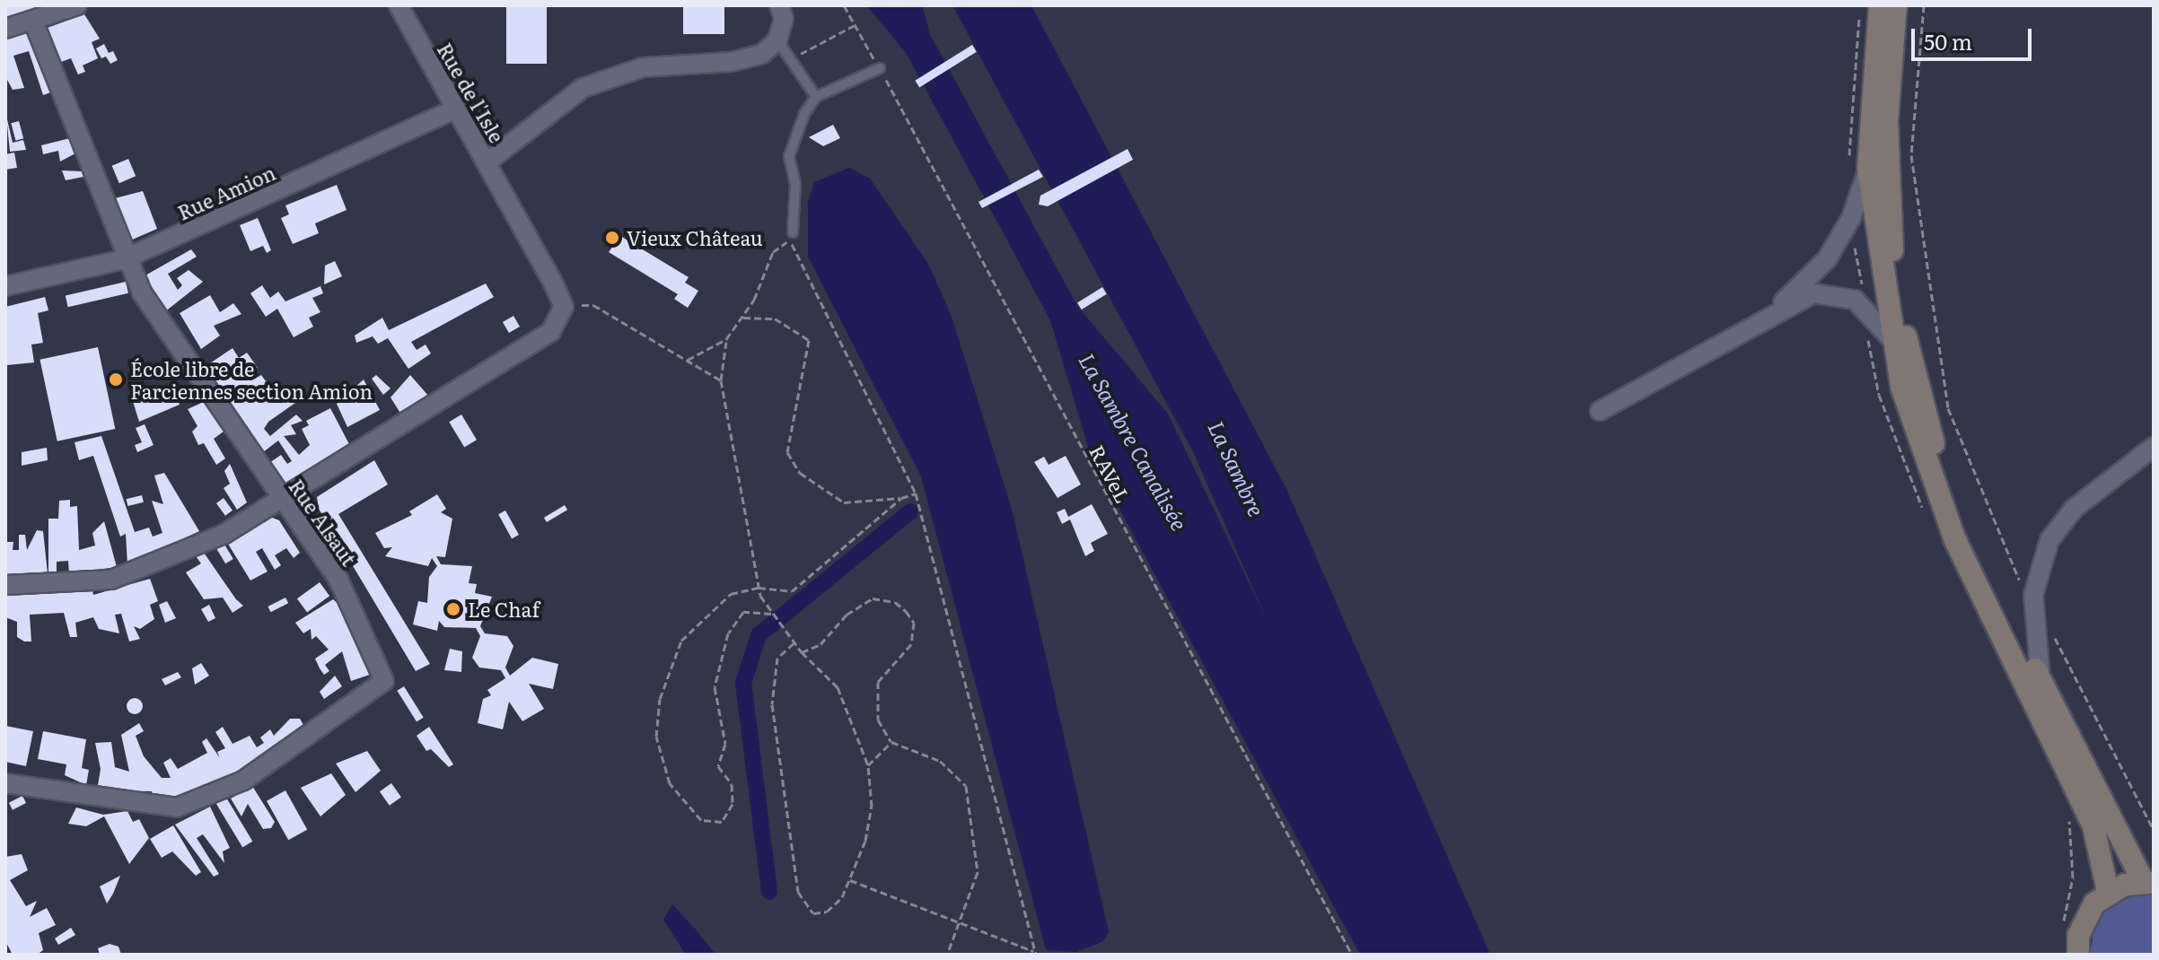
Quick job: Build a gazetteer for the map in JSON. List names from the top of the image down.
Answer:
{
  "streets": {
    "street": ["Rue de l'Isle", "Rue Amion", "Rue Alsaut"],
    "path": ["RAVeL"]
  },
  "crossings": [
    ["Rue de l'Isle", "Rue Amion"],
    ["Rue Amion", "Rue Alsaut"]
  ],
  "water": ["La Sambre Canalisée", "La Sambre"],
  "places": ["Vieux Château", "École libre de Farciennes section Amion", "Le Chaf"],
  "scale_bar": "50 m"
}
